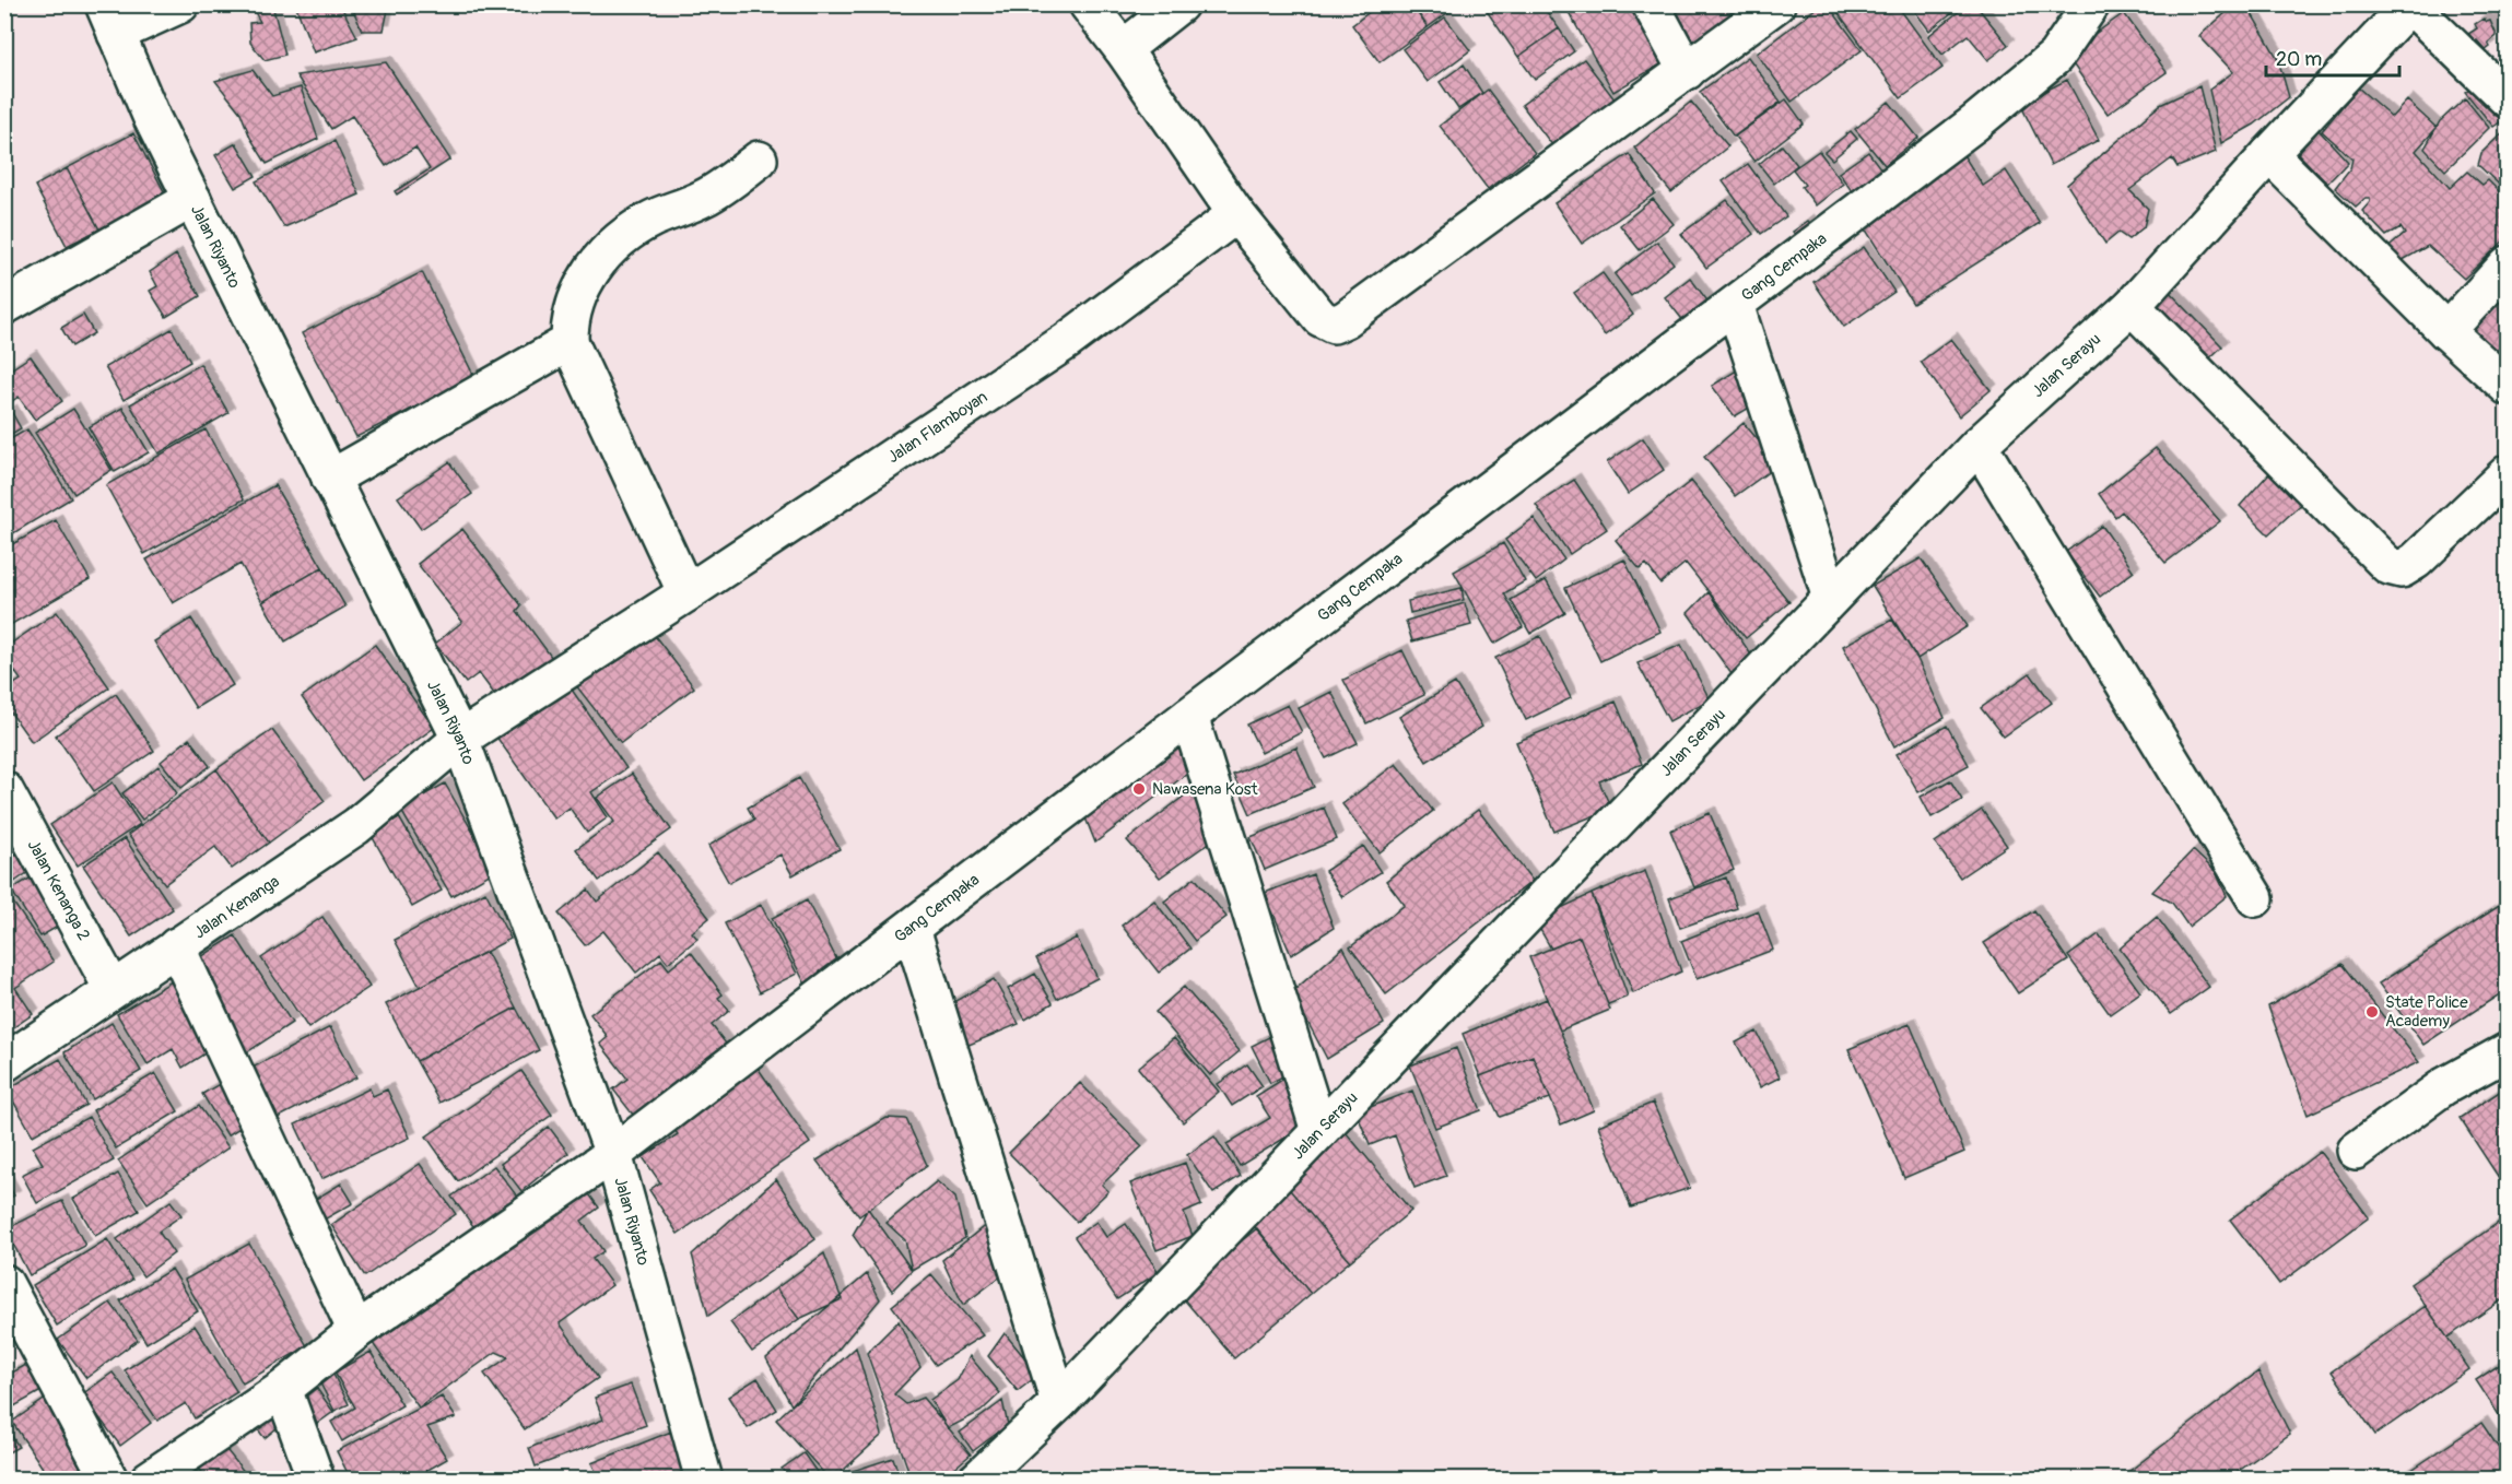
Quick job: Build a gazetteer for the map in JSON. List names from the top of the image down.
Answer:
{
  "streets": {
    "street": [
      "Jalan Riyanto",
      "Gang Cempaka",
      "Jalan Serayu",
      "Jalan Flamboyan",
      "Jalan Kenanga 2",
      "Jalan Kenanga"
    ]
  },
  "crossings": [
    ["Jalan Riyanto", "Gang Cempaka"],
    ["Jalan Riyanto", "Jalan Flamboyan"],
    ["Jalan Riyanto", "Jalan Kenanga"],
    ["Jalan Flamboyan", "Jalan Kenanga"],
    ["Jalan Kenanga 2", "Jalan Kenanga"]
  ],
  "places": ["Nawasena Kost", "State Police Academy"],
  "scale_bar": "20 m"
}
